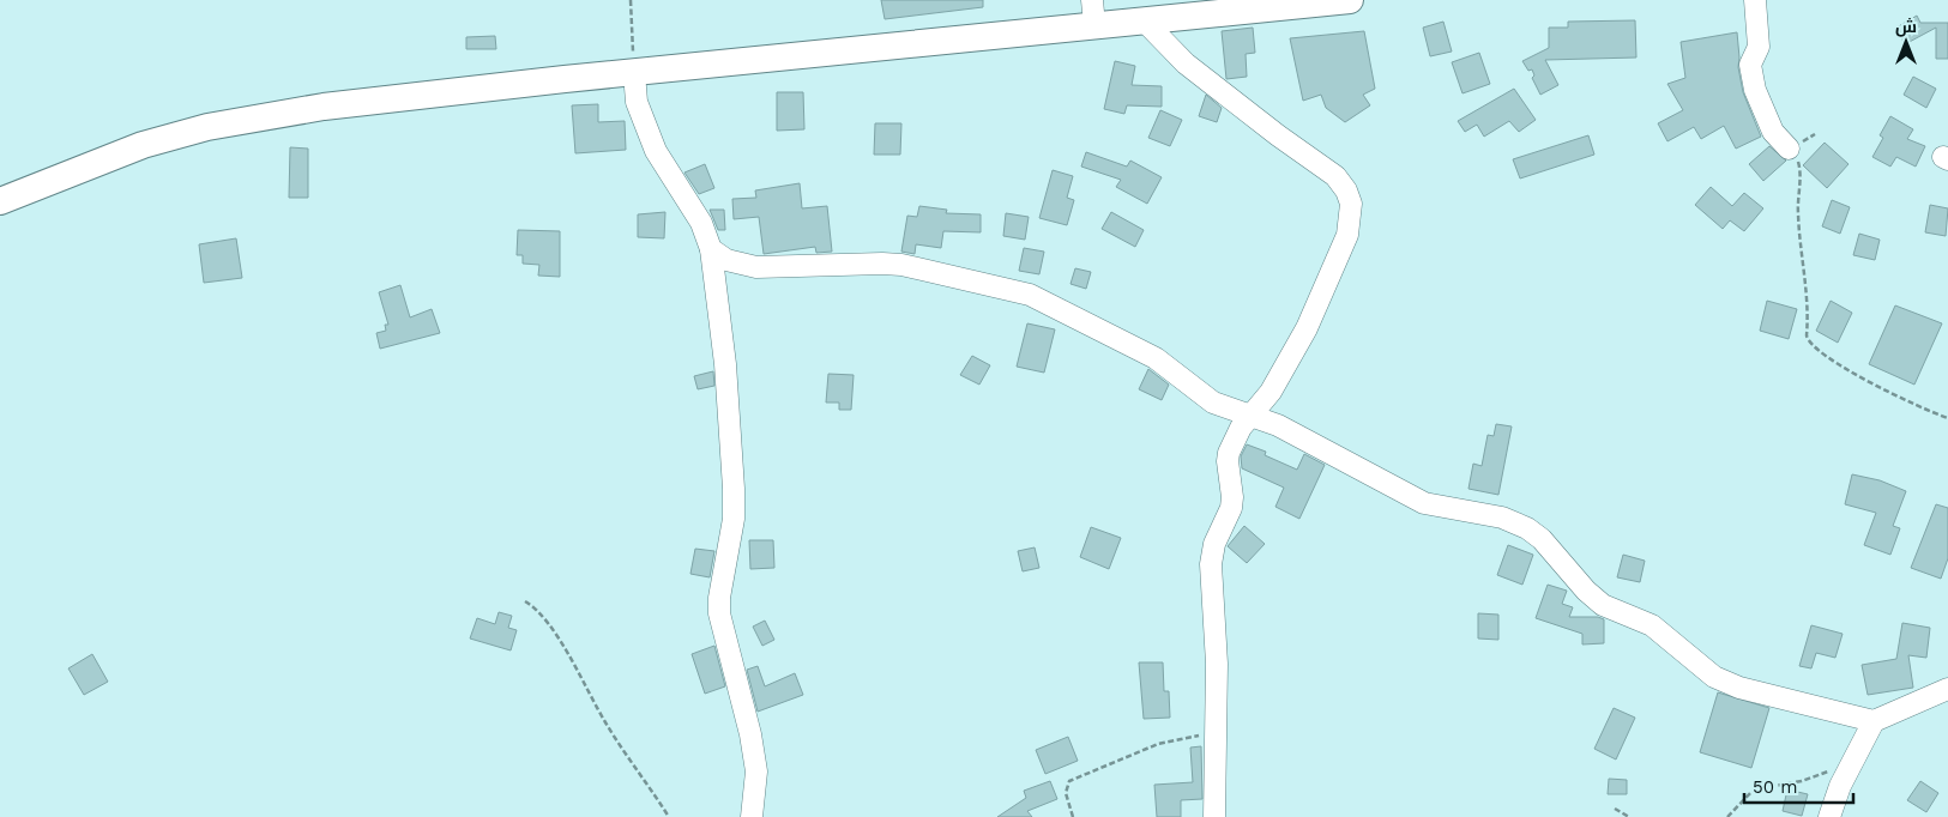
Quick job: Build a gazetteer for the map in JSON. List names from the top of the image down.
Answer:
{
  "scale_bar": "50 m",
  "north": "top"
}
